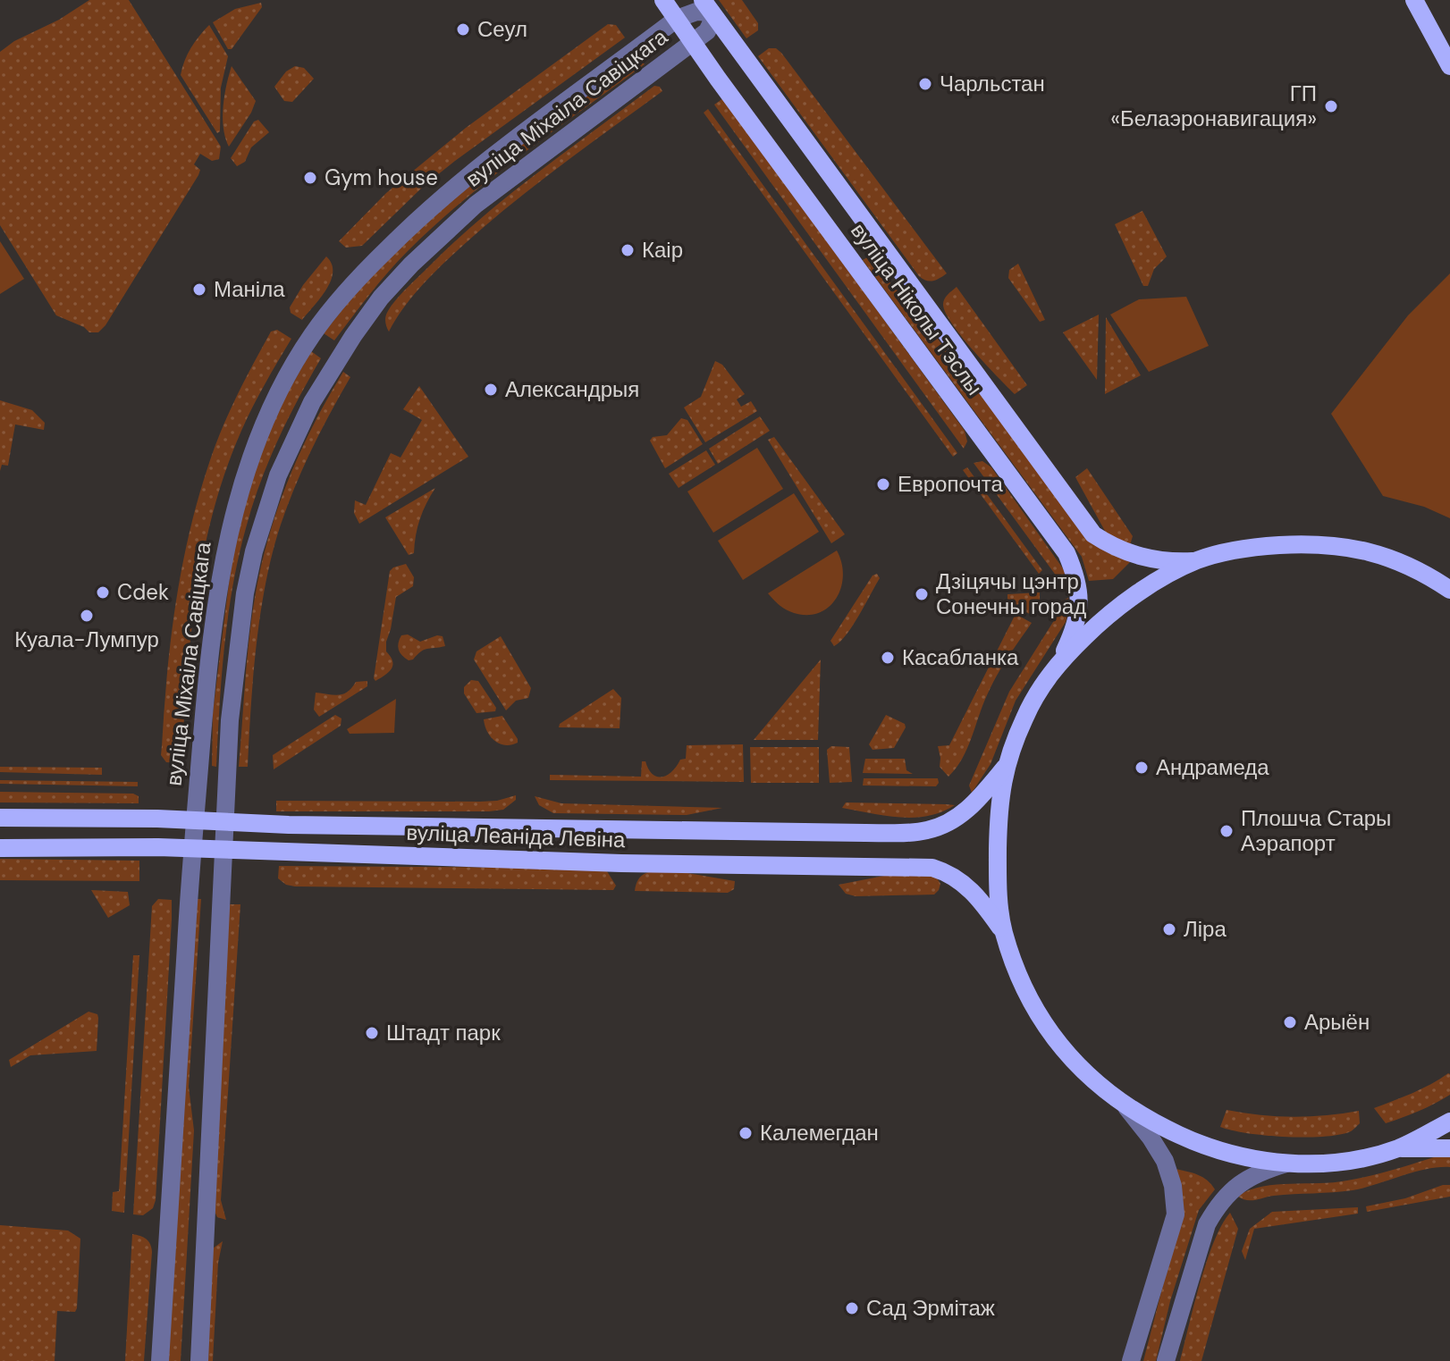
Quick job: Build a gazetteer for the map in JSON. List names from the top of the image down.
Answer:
{
  "streets": {
    "main road": ["вуліца Ніколы Тэслы", "вуліца Леаніда Левіна"],
    "street": ["вуліца Міхаіла Савіцкага"]
  },
  "crossings": [
    ["вуліца Міхаіла Савіцкага", "вуліца Ніколы Тэслы"],
    ["вуліца Міхаіла Савіцкага", "вуліца Леаніда Левіна"]
  ],
  "places": [
    "Сеул",
    "Чарльстан",
    "ГП «Белаэронавигация»",
    "Gym house",
    "Каір",
    "Маніла",
    "Александрыя",
    "Европочта",
    "Cdek",
    "Дзіцячы цэнтр Сонечны горад",
    "Куала-Лумпур",
    "Касабланка",
    "Андрамеда",
    "Плошча Стары Аэрапорт",
    "Ліра",
    "Арыён",
    "Штадт парк",
    "Калемегдан",
    "Сад Эрмітаж"
  ]
}
